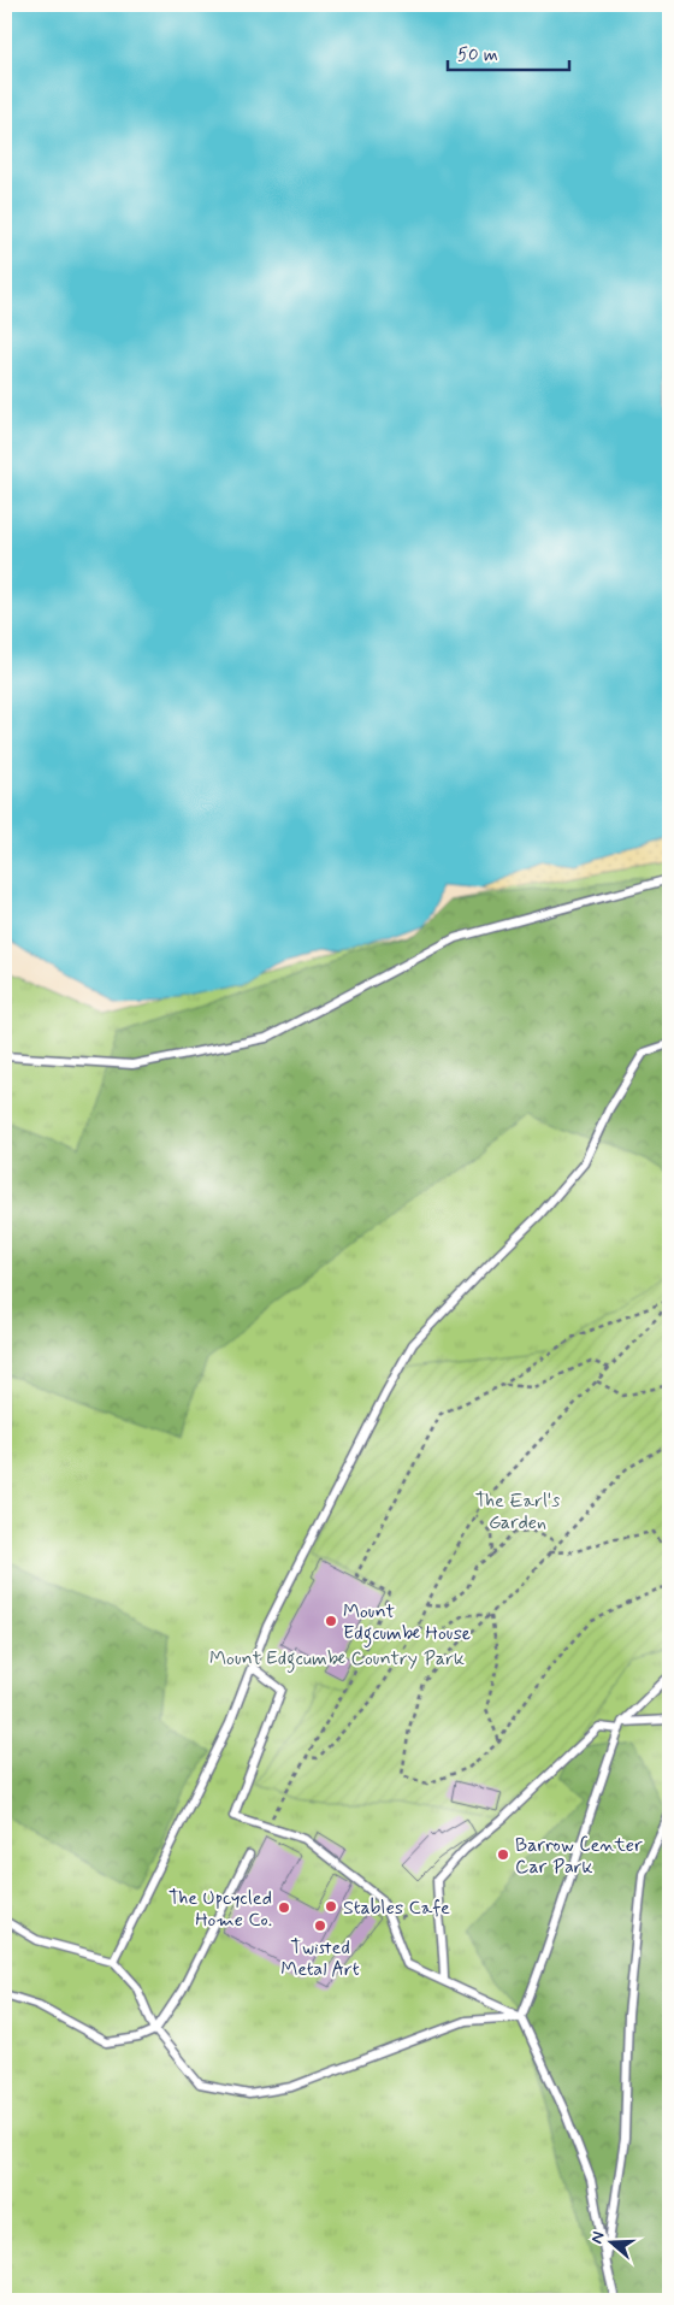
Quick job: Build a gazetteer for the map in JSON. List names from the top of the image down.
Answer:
{
  "parks": ["The Earl's Garden", "Mount Edgcumbe Country Park"],
  "places": [
    "Mount Edgcumbe House",
    "Barrow Center Car Park",
    "Stables Cafe",
    "The Upcycled Home Co.",
    "Twisted Metal Art"
  ],
  "scale_bar": "50 m",
  "north": "left"
}
